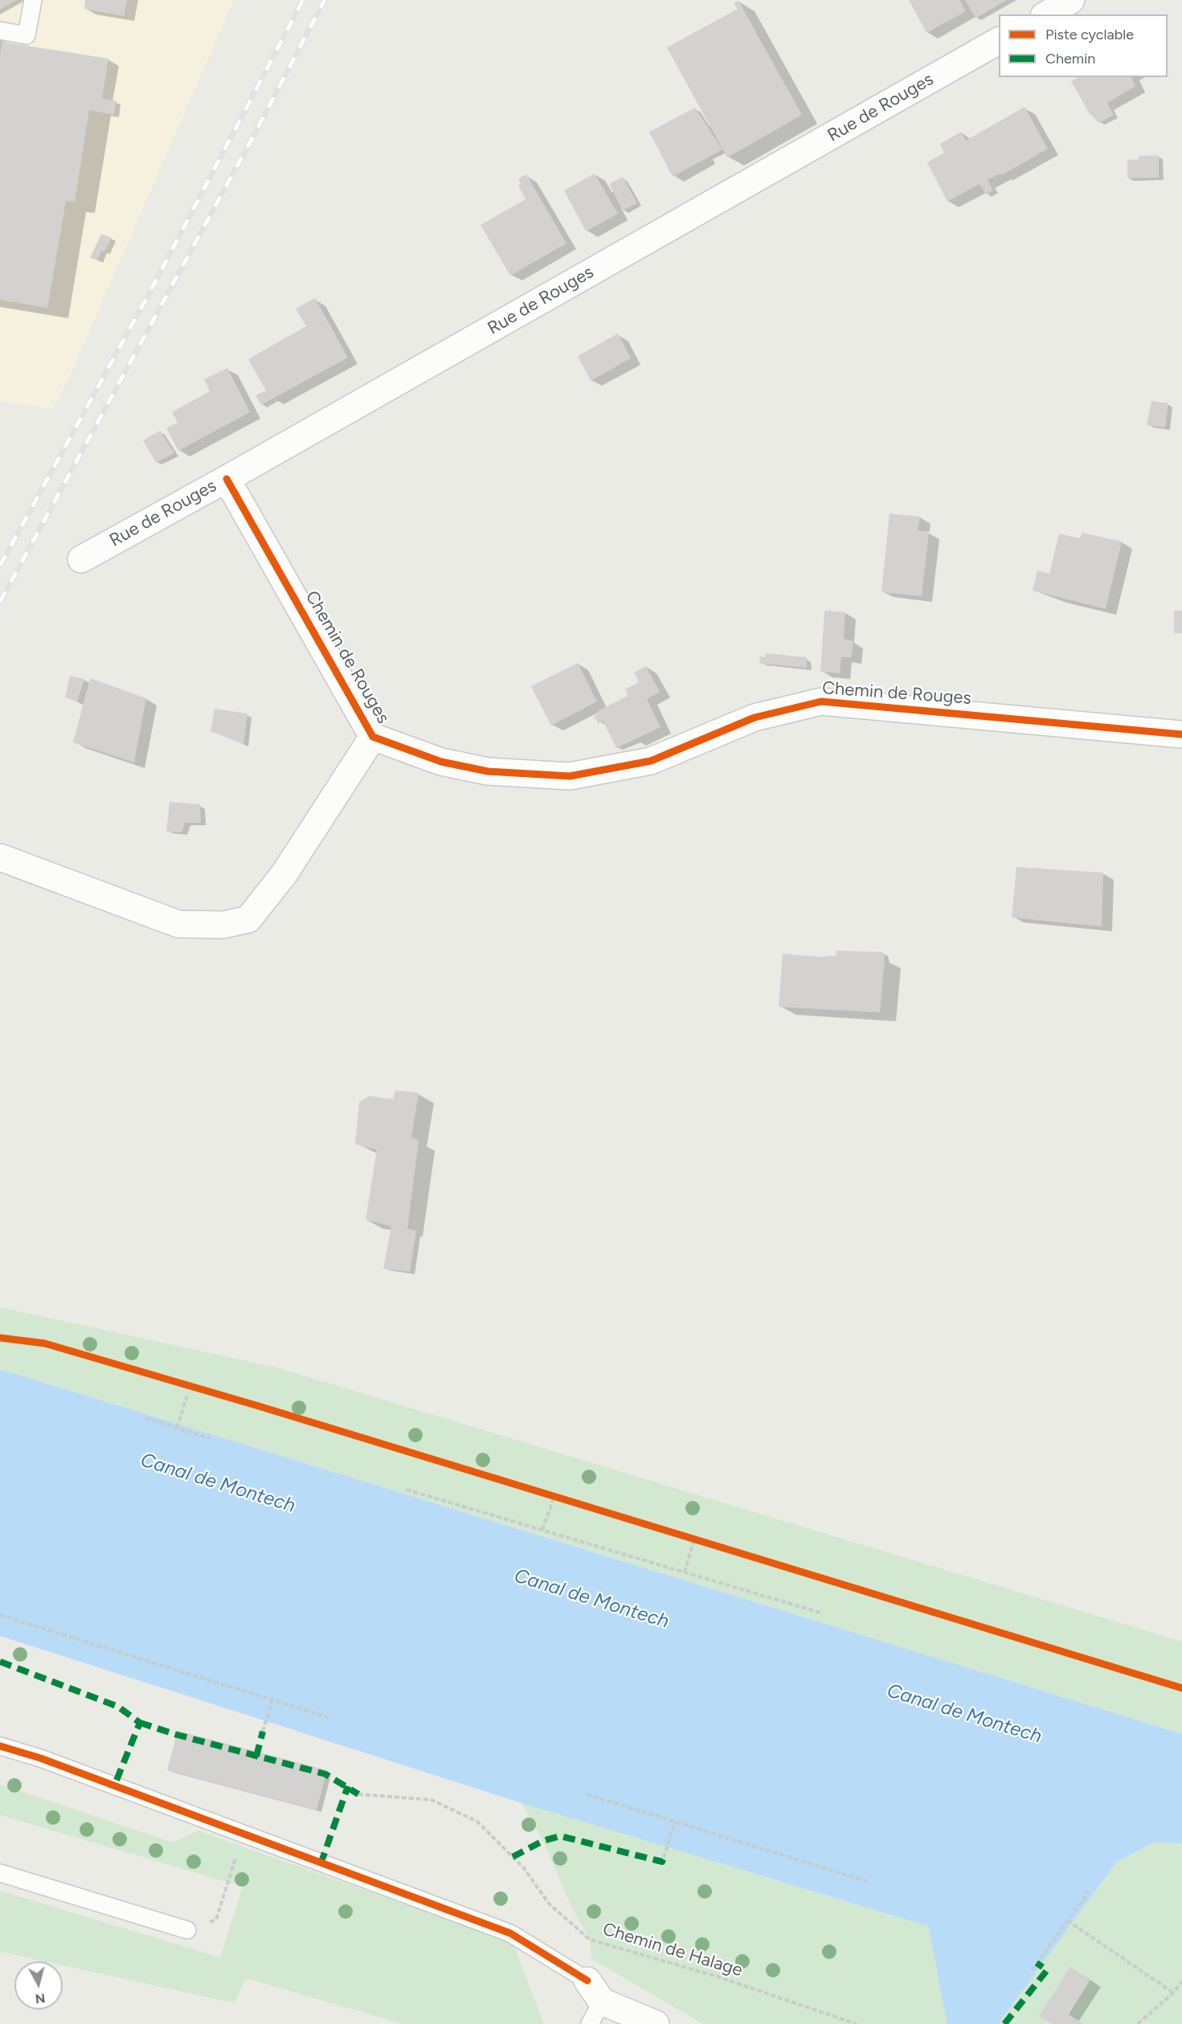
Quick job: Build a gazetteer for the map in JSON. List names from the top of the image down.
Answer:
{
  "streets": {
    "street": ["Rue de Rouges", "Chemin de Rouges"],
    "path": ["Chemin de Halage"]
  },
  "crossings": [
    ["Rue de Rouges", "Chemin de Rouges"]
  ],
  "water": ["Canal de Montech"],
  "legend": ["Piste cyclable", "Chemin"],
  "north": "bottom"
}
